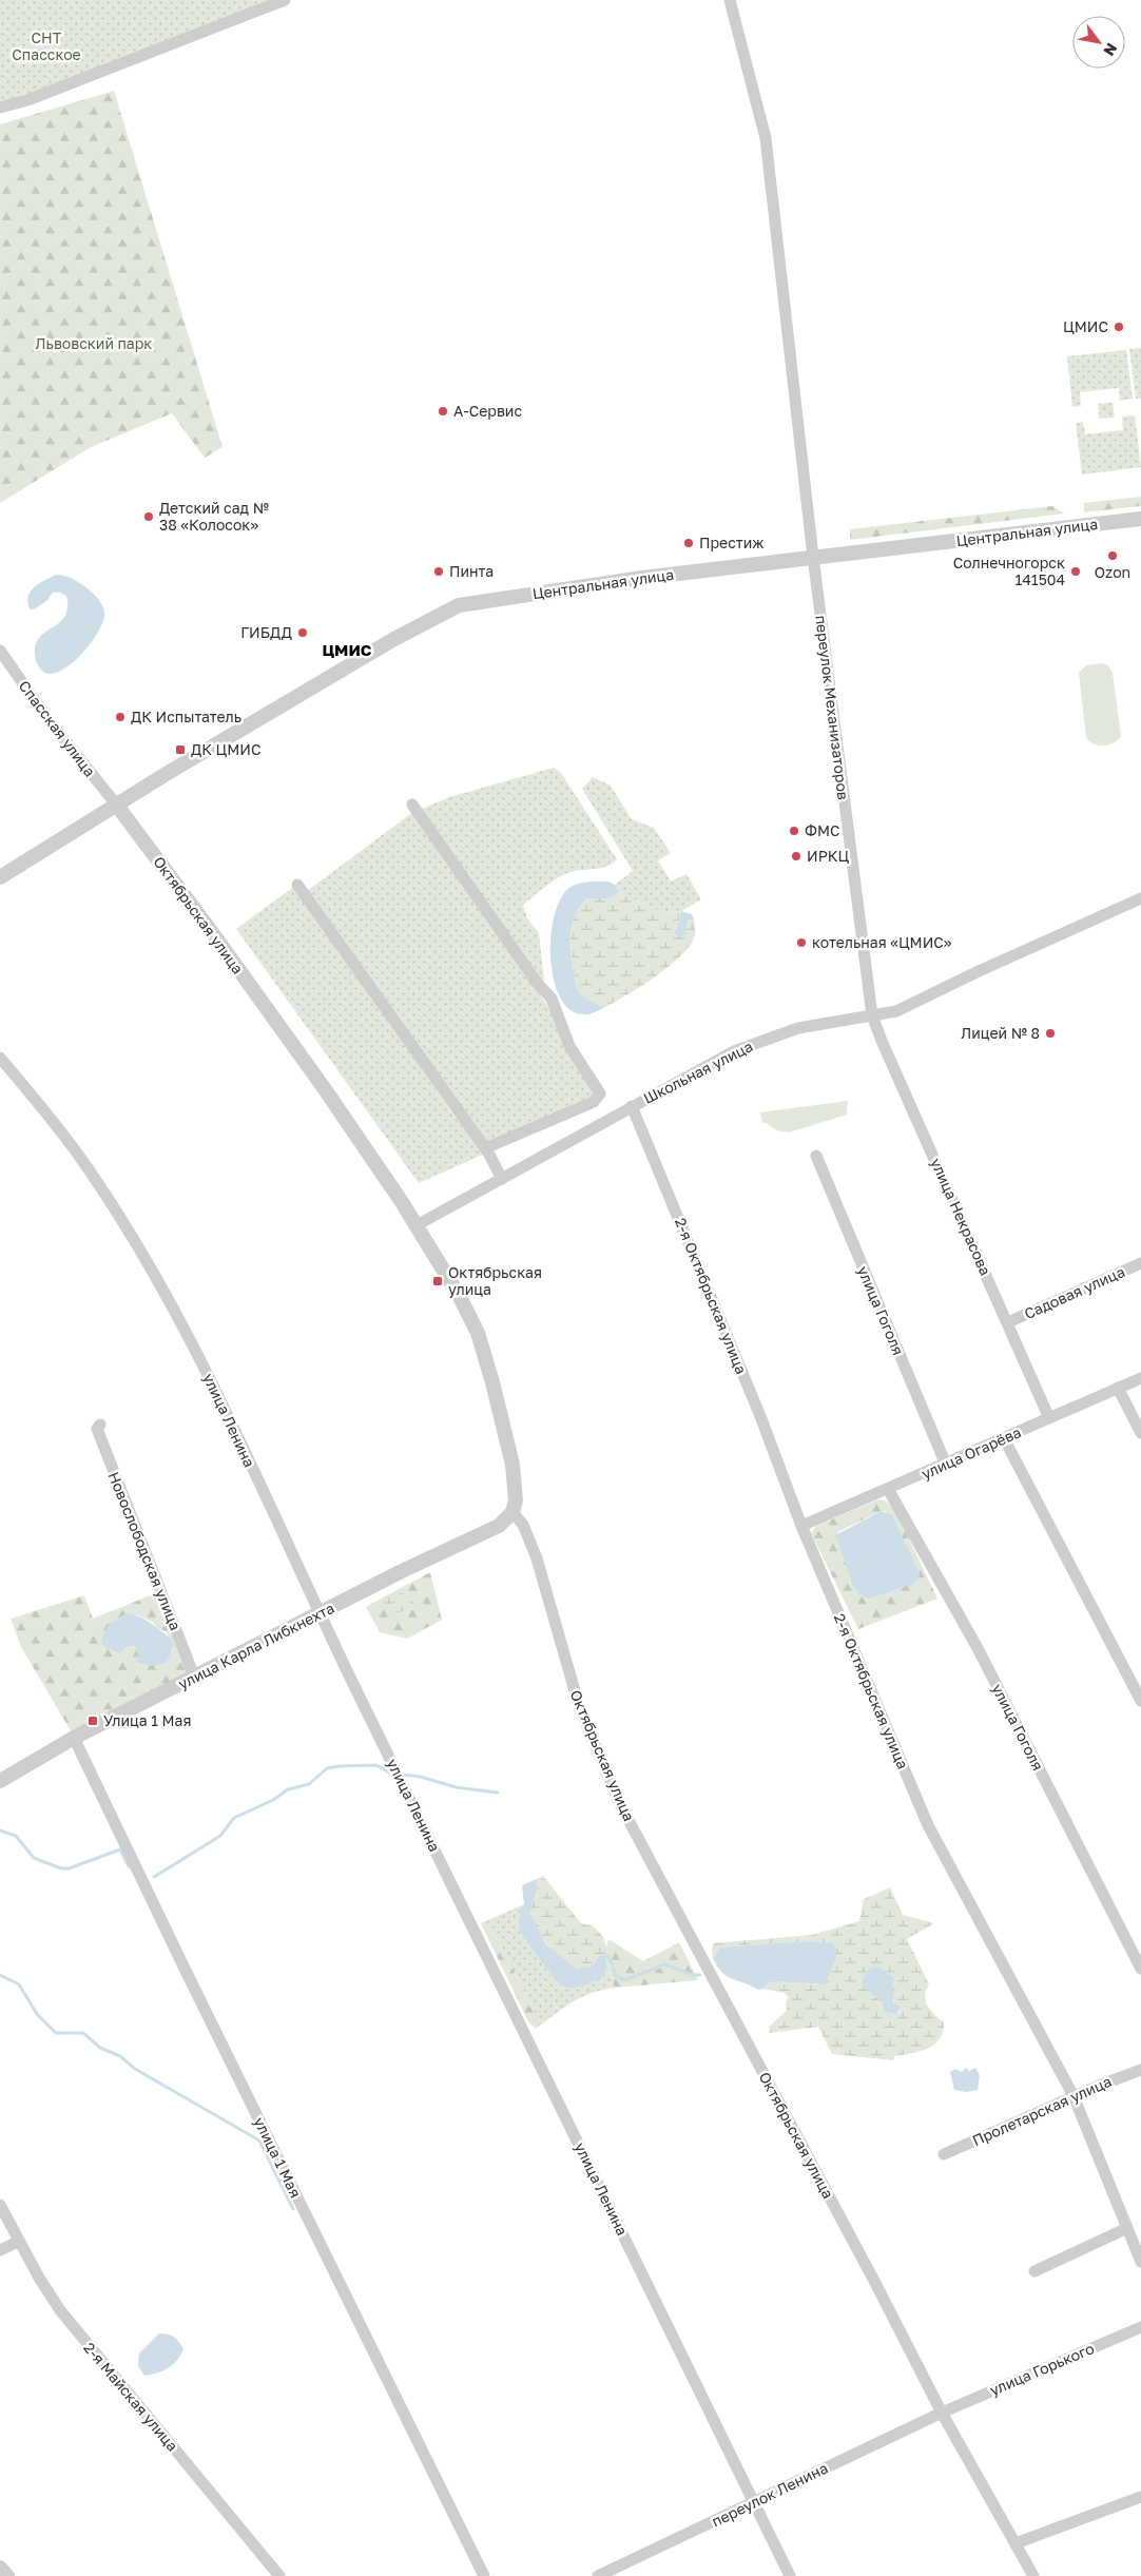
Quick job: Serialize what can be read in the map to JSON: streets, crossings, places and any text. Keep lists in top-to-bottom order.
{
  "streets": {
    "street": [
      "Центральная улица",
      "переулок Механизаторов",
      "Спасская улица",
      "Октябрьская улица",
      "Школьная улица",
      "улица Некрасова",
      "Садовая улица",
      "2-я Октябрьская улица",
      "улица Гоголя",
      "улица Ленина",
      "улица Огарёва",
      "Новослободская улица",
      "улица Карла Либкнехта",
      "Пролетарская улица",
      "улица 1 Мая",
      "улица Горького",
      "2-я Майская улица",
      "переулок Ленина"
    ]
  },
  "crossings": [
    ["Центральная улица", "переулок Механизаторов"],
    ["Центральная улица", "Спасская улица"],
    ["Центральная улица", "Октябрьская улица"],
    ["переулок Механизаторов", "Школьная улица"],
    ["переулок Механизаторов", "улица Некрасова"],
    ["Спасская улица", "Октябрьская улица"],
    ["Октябрьская улица", "Школьная улица"],
    ["Октябрьская улица", "улица Карла Либкнехта"],
    ["Октябрьская улица", "улица Горького"],
    ["Октябрьская улица", "переулок Ленина"],
    ["Школьная улица", "улица Некрасова"],
    ["Школьная улица", "2-я Октябрьская улица"],
    ["улица Некрасова", "Садовая улица"],
    ["улица Некрасова", "улица Огарёва"],
    ["2-я Октябрьская улица", "улица Огарёва"],
    ["2-я Октябрьская улица", "Пролетарская улица"],
    ["улица Гоголя", "улица Огарёва"],
    ["улица Ленина", "улица Карла Либкнехта"],
    ["улица Ленина", "переулок Ленина"],
    ["Новослободская улица", "улица Карла Либкнехта"],
    ["улица Карла Либкнехта", "улица 1 Мая"],
    ["улица Горького", "переулок Ленина"]
  ],
  "districts": ["ЦМИС"],
  "parks": ["СНТ Спасское", "Львовский парк"],
  "places": {
    "other": [
      "ЦМИС",
      "A-Сервис",
      "Детский сад № 38 «Колосок»",
      "Престиж",
      "Ozon",
      "Пинта",
      "Солнечногорск 141504",
      "ГИБДД",
      "ДК Испытатель",
      "ФМС",
      "ИРКЦ",
      "котельная «ЦМИС»",
      "Лицей № 8"
    ],
    "transit": ["ДК ЦМИС", "Октябрьская улица", "Улица 1 Мая"]
  },
  "north": "bottom right"
}
